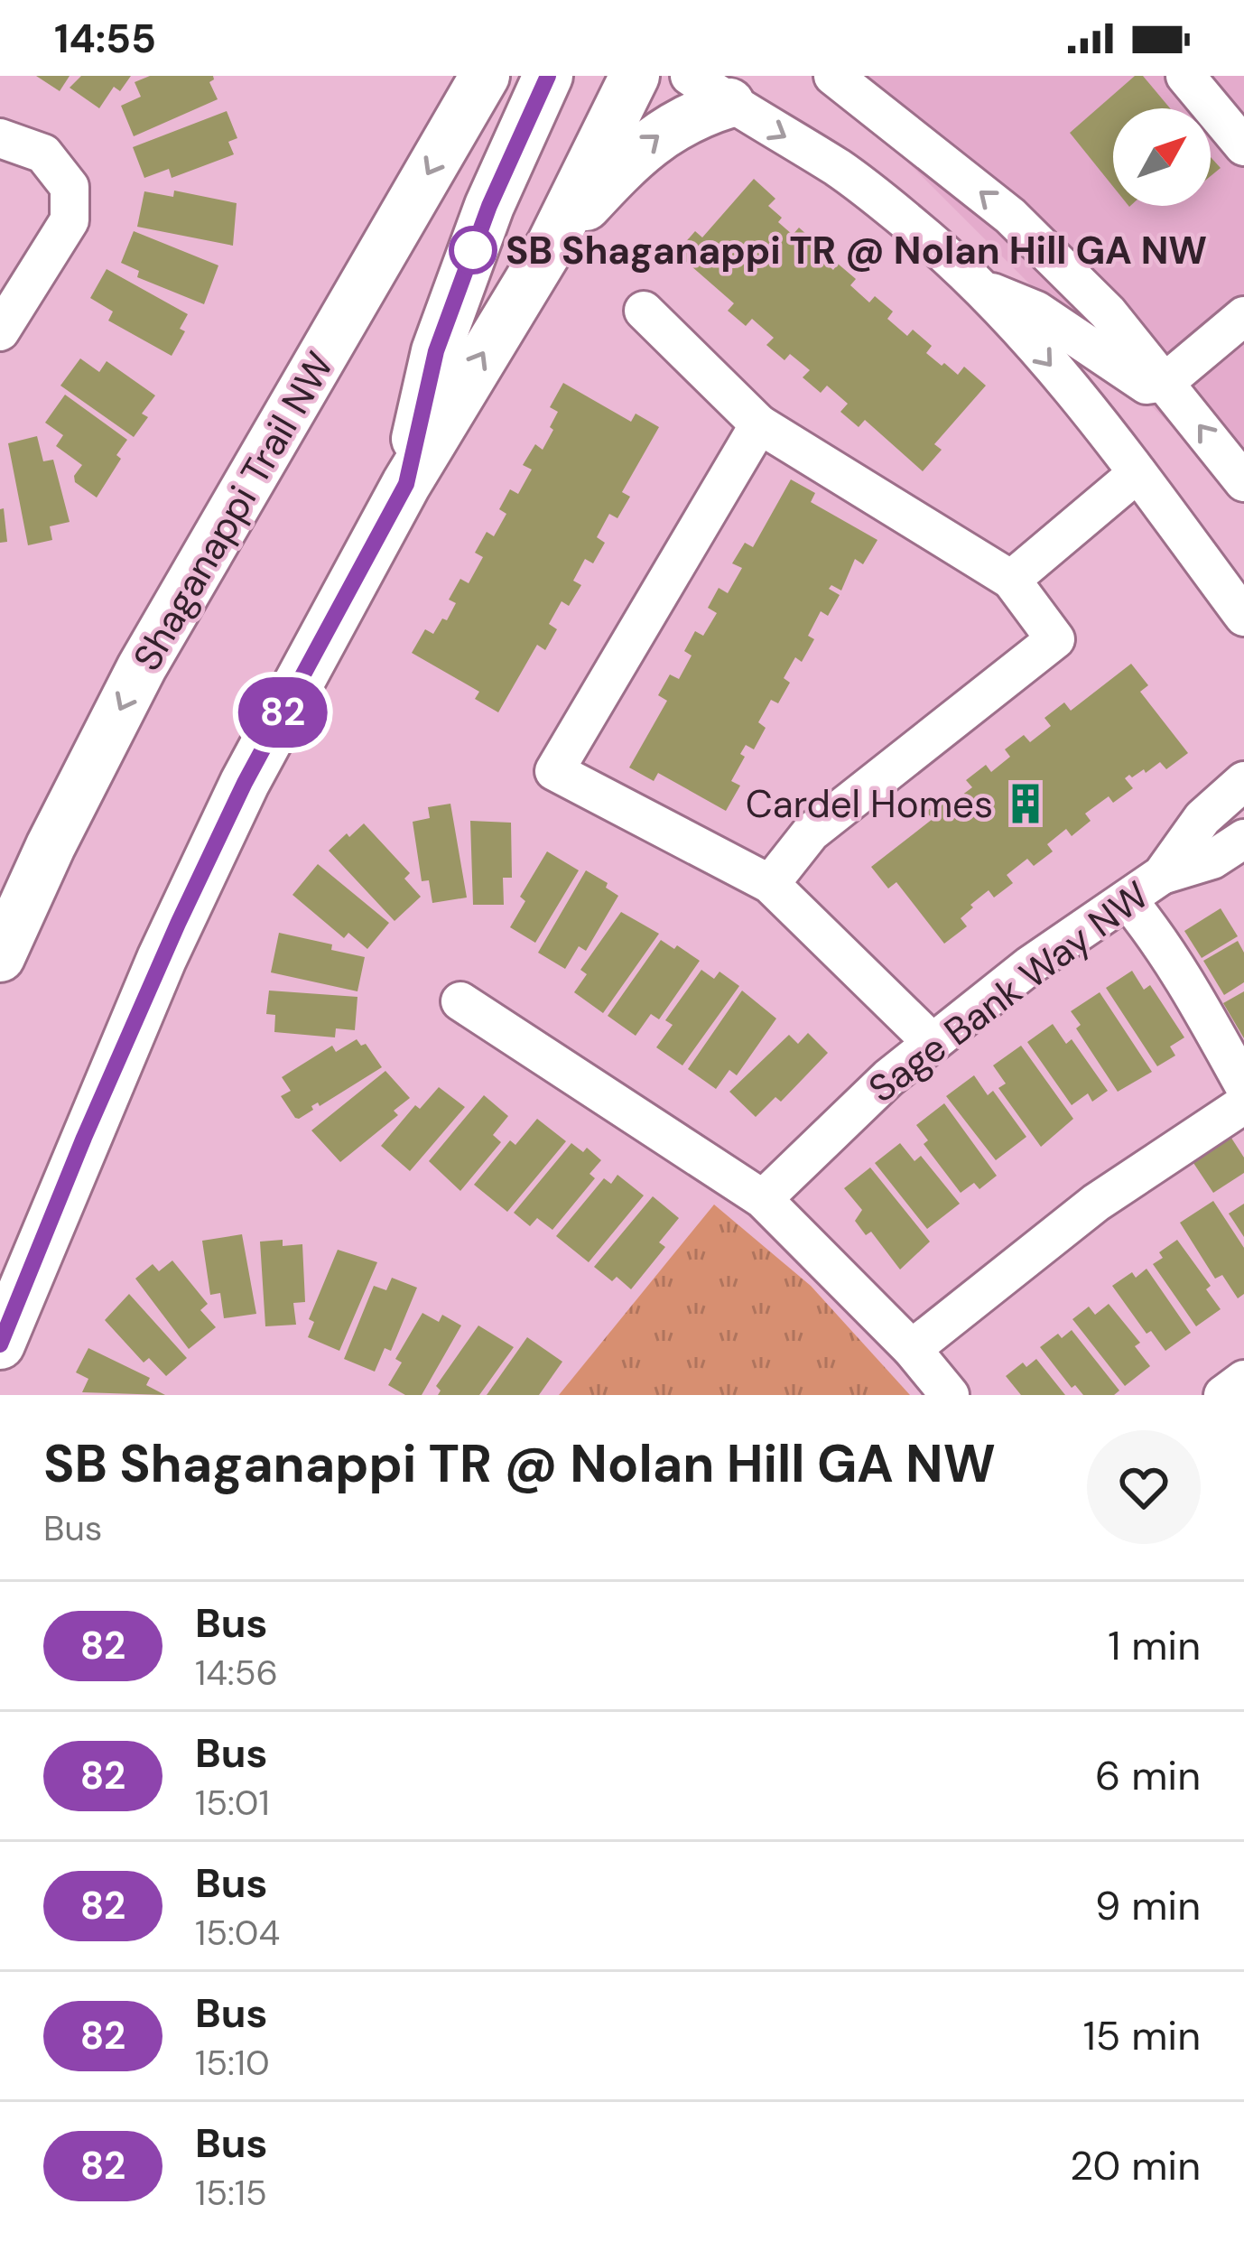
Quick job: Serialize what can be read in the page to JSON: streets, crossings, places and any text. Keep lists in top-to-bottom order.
{
  "streets": {
    "main road": ["Shaganappi Trail NW"],
    "street": ["Sage Bank Way NW"]
  },
  "places": {
    "other": ["SB Shaganappi TR @ Nolan Hill GA NW"],
    "building": ["Cardel Homes"]
  },
  "lines": ["bus line 82"],
  "north": "top right",
  "page": {
    "status": "14:55",
    "on_map": "82",
    "heading": ["SB Shaganappi TR @ Nolan Hill GA NW", "Bus"],
    "list": [
      {
        "mark": "82",
        "name": "Bus",
        "note": "14:56",
        "value": "1 min"
      },
      {
        "mark": "82",
        "name": "Bus",
        "note": "15:01",
        "value": "6 min"
      },
      {
        "mark": "82",
        "name": "Bus",
        "note": "15:04",
        "value": "9 min"
      },
      {
        "mark": "82",
        "name": "Bus",
        "note": "15:10",
        "value": "15 min"
      },
      {
        "mark": "82",
        "name": "Bus",
        "note": "15:15",
        "value": "20 min"
      }
    ]
  }
}
